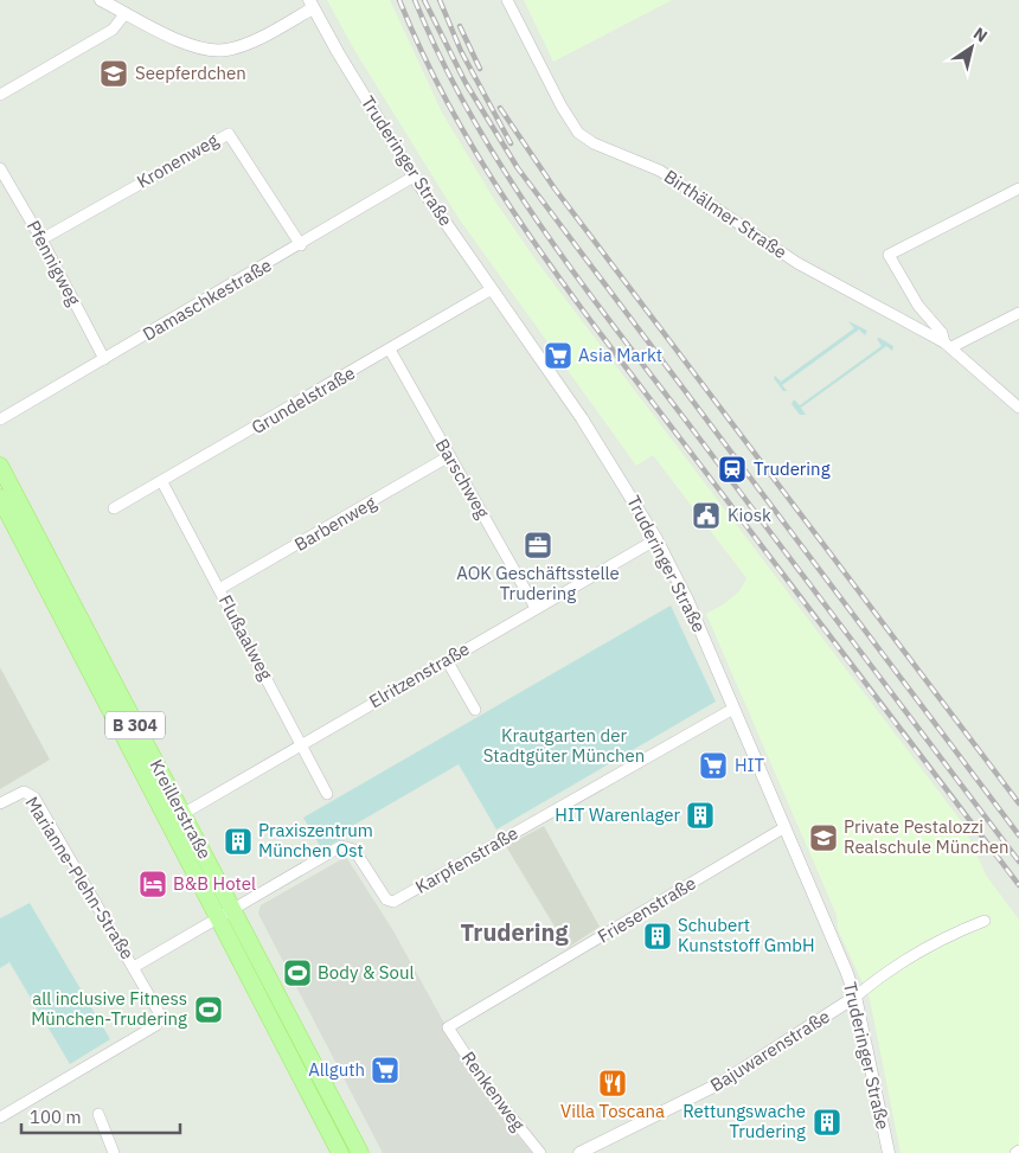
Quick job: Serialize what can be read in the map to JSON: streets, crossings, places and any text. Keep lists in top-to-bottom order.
{
  "streets": {
    "main road": ["B 304", "Kreillerstraße"],
    "street": [
      "Kronenweg",
      "Truderinger Straße",
      "Birthälmer Straße",
      "Pfennigweg",
      "Damaschkestraße",
      "Grundelstraße",
      "Barschweg",
      "Barbenweg",
      "Flußaalweg",
      "Elritzenstraße",
      "Karpfenstraße",
      "Marianne-Plehn-Straße",
      "Friesenstraße",
      "Bajuwarenstraße",
      "Renkenweg"
    ]
  },
  "crossings": [
    ["Kronenweg", "Pfennigweg"],
    ["Kronenweg", "Damaschkestraße"],
    ["Truderinger Straße", "Damaschkestraße"],
    ["Truderinger Straße", "Grundelstraße"],
    ["Truderinger Straße", "Elritzenstraße"],
    ["Truderinger Straße", "Karpfenstraße"],
    ["Truderinger Straße", "Friesenstraße"],
    ["Truderinger Straße", "Bajuwarenstraße"],
    ["Pfennigweg", "Damaschkestraße"],
    ["Grundelstraße", "Barschweg"],
    ["Grundelstraße", "Flußaalweg"],
    ["Barschweg", "Barbenweg"],
    ["Barschweg", "Elritzenstraße"],
    ["Barbenweg", "Flußaalweg"],
    ["Flußaalweg", "Elritzenstraße"],
    ["Elritzenstraße", "Kreillerstraße"],
    ["Kreillerstraße", "Karpfenstraße"],
    ["Kreillerstraße", "Marianne-Plehn-Straße"],
    ["Karpfenstraße", "Marianne-Plehn-Straße"],
    ["Friesenstraße", "Renkenweg"]
  ],
  "districts": ["Trudering"],
  "parks": ["Krautgarten der Stadtgüter München"],
  "places": {
    "school or university": ["Seepferdchen", "Private Pestalozzi Realschule München"],
    "supermarket": ["Asia Markt", "HIT", "Allguth"],
    "station": ["Trudering"],
    "public building": ["Kiosk"],
    "office": ["AOK Geschäftsstelle Trudering"],
    "building": [
      "HIT Warenlager",
      "Praxiszentrum München Ost",
      "Schubert Kunststoff GmbH",
      "Rettungswache Trudering"
    ],
    "hotel": ["B&B Hotel"],
    "sports": ["Body & Soul", "all inclusive Fitness München-Trudering"],
    "restaurant": ["Villa Toscana"]
  },
  "scale_bar": "100 m",
  "north": "top right"
}
